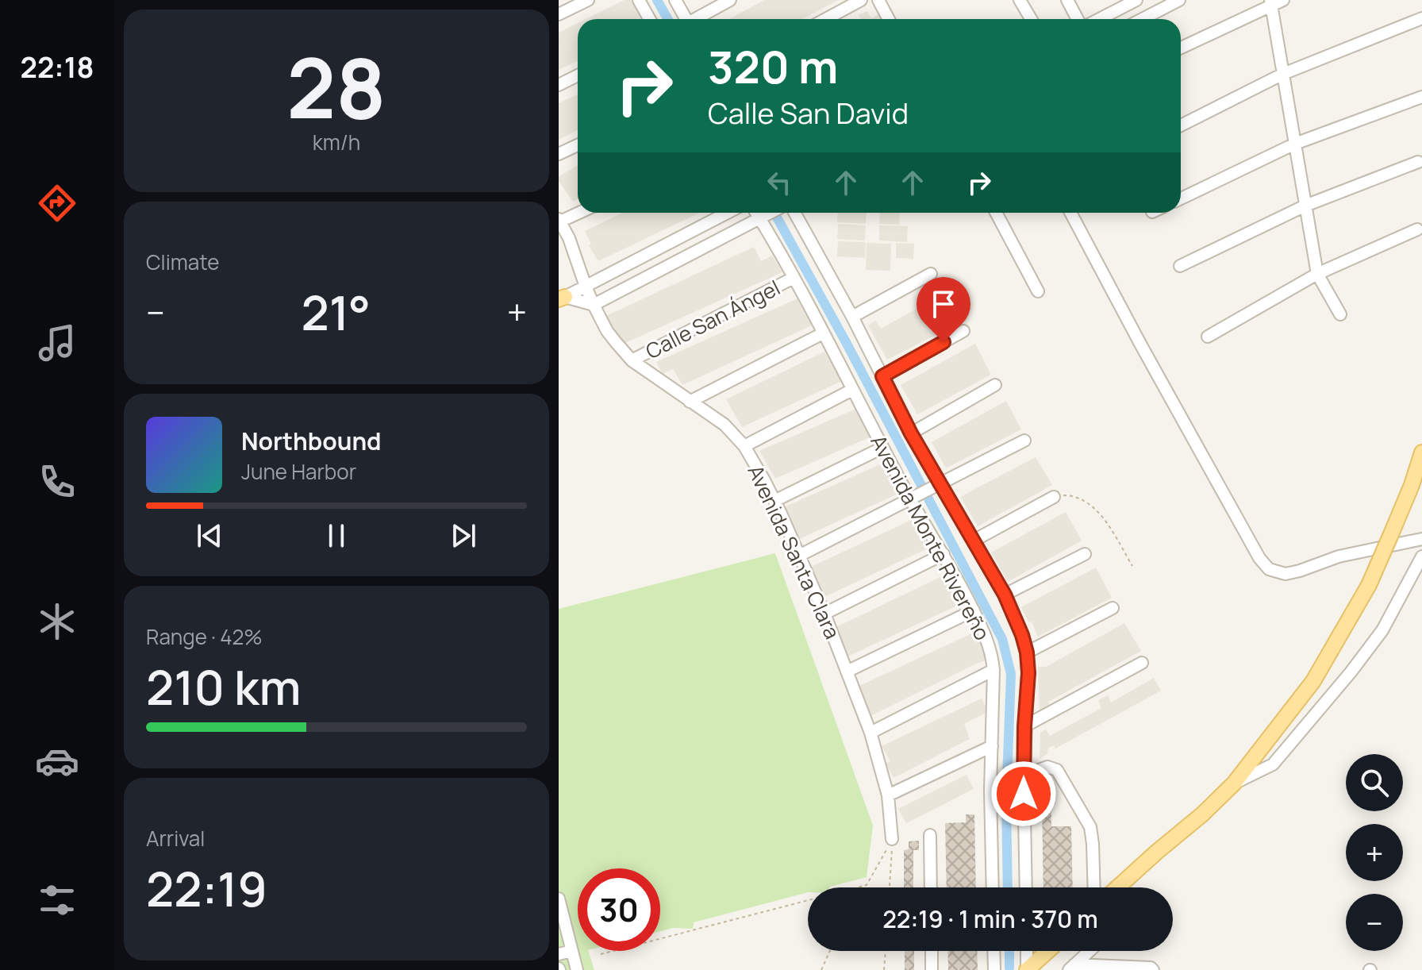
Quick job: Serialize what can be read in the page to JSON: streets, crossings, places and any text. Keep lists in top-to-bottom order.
{
  "streets": {
    "street": ["Calle San Ángel", "Avenida Monte Rivereño", "Avenida Santa Clara"]
  },
  "crossings": [
    ["Calle San Ángel", "Avenida Monte Rivereño"],
    ["Calle San Ángel", "Avenida Santa Clara"]
  ],
  "page": {
    "tabs": "22:18",
    "tile": [
      ["28", "km/h"],
      "Climate",
      ["Range · 42%", "210 km"],
      ["Arrival", "22:19"]
    ],
    "turn": ["320 m", "Calle San David"],
    "heat": ["−", "21°", "+"],
    "song": ["Northbound", "June Harbor"],
    "map_buttons": ["+", "−"],
    "limit": "30",
    "trip": "22:19 · 1 min · 370 m"
  }
}
